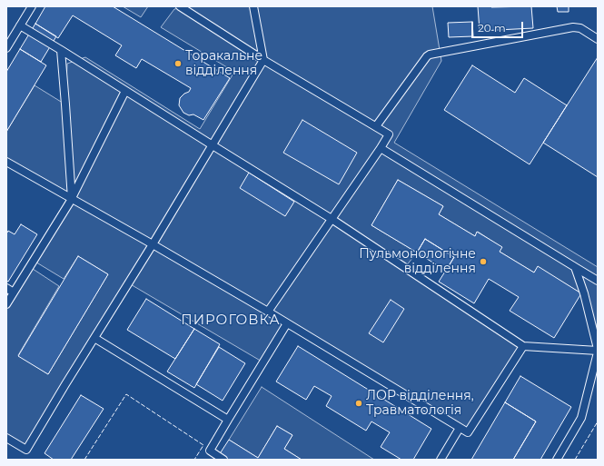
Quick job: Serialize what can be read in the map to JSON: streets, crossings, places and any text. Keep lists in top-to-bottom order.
{
  "districts": ["ПИРОГОВКА"],
  "places": ["Торакальне відділення", "Пульмонологічне відділення", "ЛОР відділення, Травматологія"],
  "scale_bar": "20 m"
}
